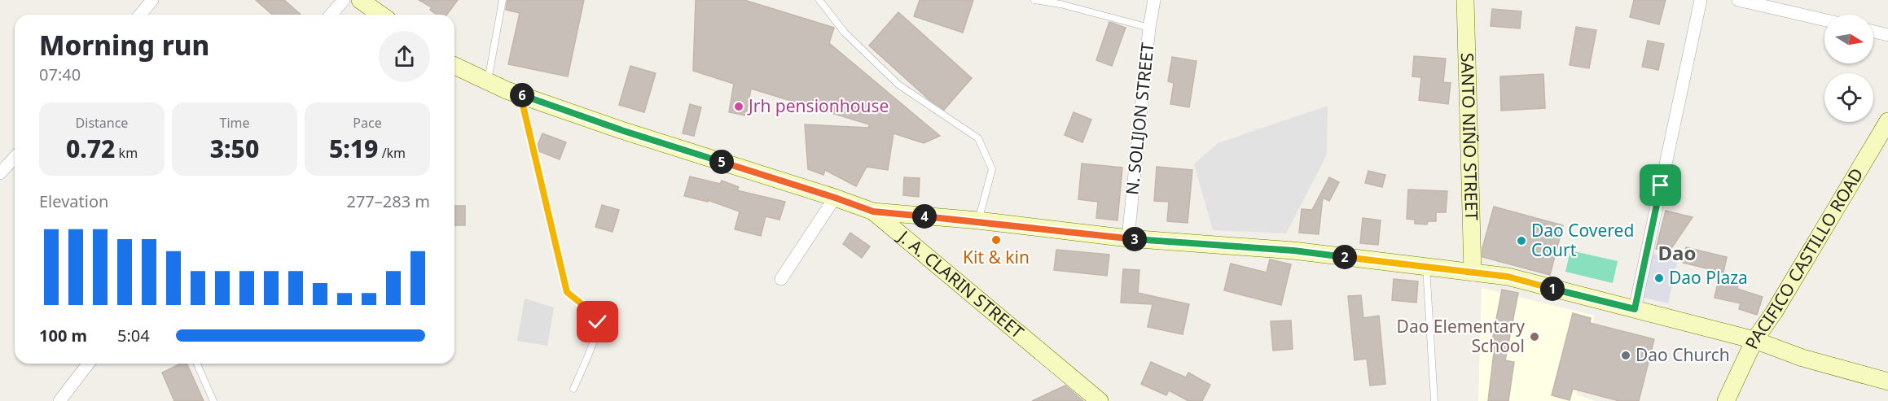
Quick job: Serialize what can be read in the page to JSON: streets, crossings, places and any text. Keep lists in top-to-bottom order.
{
  "streets": {
    "main road": ["SANTO NIÑO STREET", "PACIFICO CASTILLO ROAD", "J. A. CLARIN STREET"],
    "street": ["N. SOLIJON STREET"]
  },
  "districts": ["Dao"],
  "places": [
    "Jrh pensionhouse",
    "Kit & kin",
    "Dao Covered Court",
    "Dao Plaza",
    "Dao Elementary School",
    "Dao Church"
  ],
  "north": "right",
  "page": {
    "heading": ["Morning run", "07:40"],
    "pins": [
      "6",
      "5",
      "4",
      "3",
      "2",
      "1"
    ],
    "stats": [
      ["Distance", "0.72 km"],
      ["Time", "3:50"],
      ["Pace", "5:19 /km"]
    ],
    "chart": ["Elevation", "277–283 m"],
    "list": [
      {
        "name": "100 m",
        "note": "5:04"
      }
    ]
  }
}
